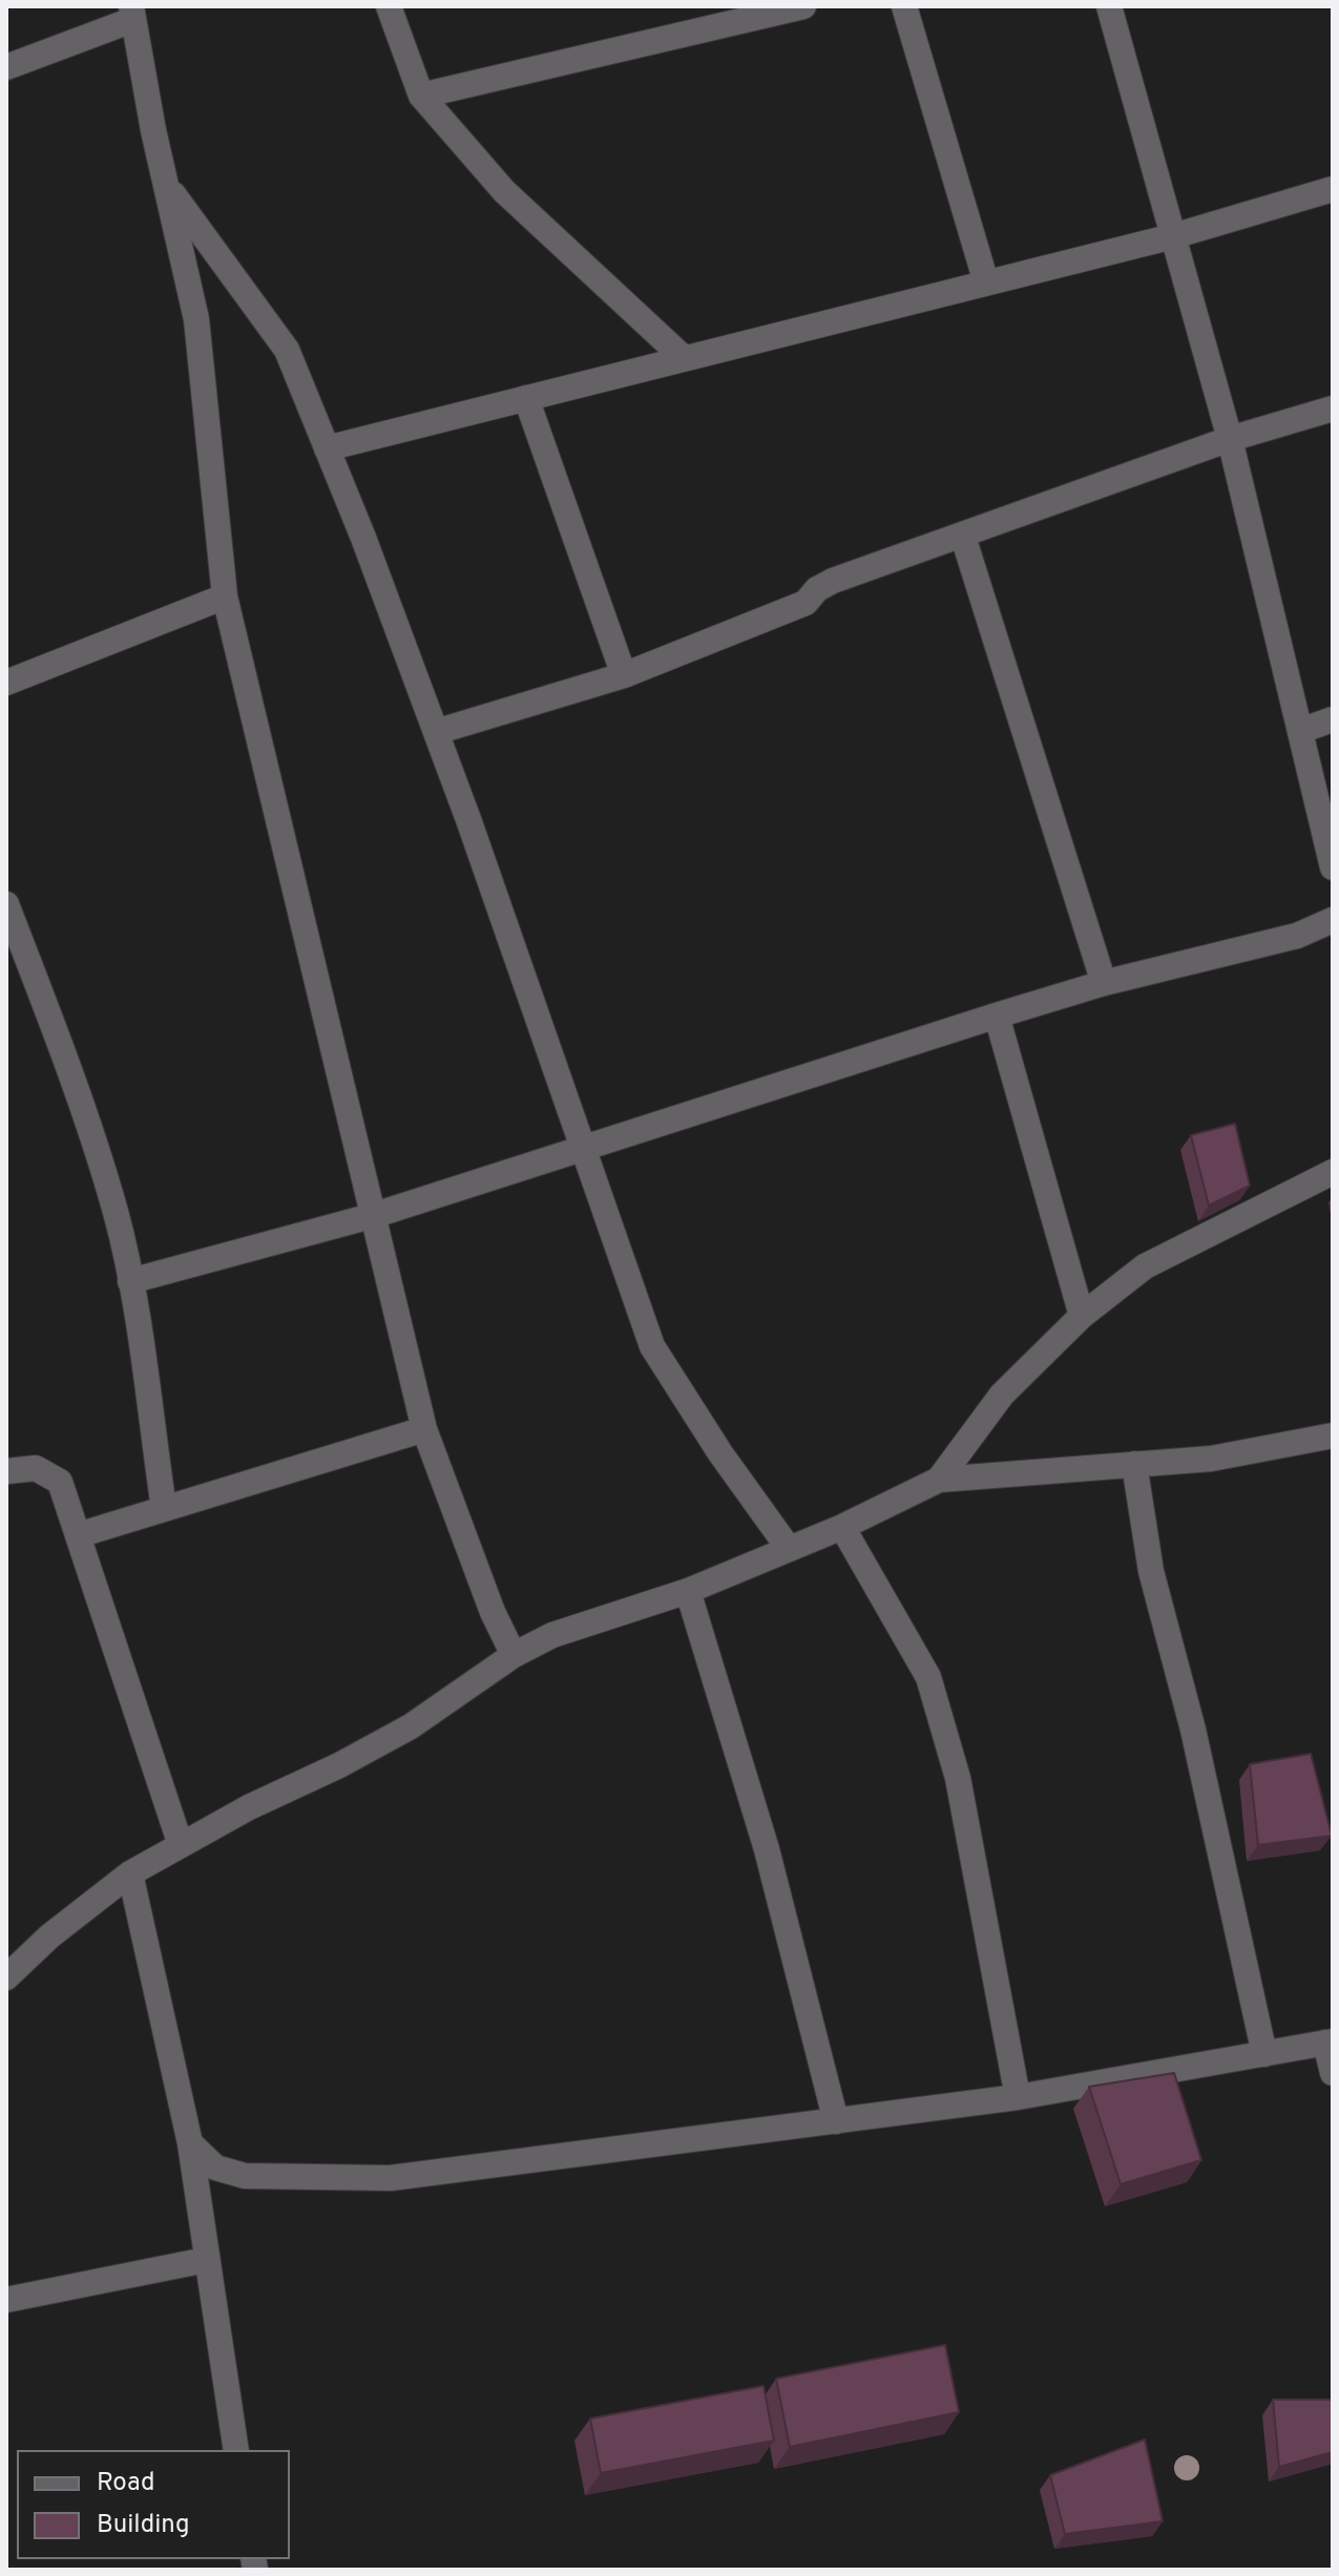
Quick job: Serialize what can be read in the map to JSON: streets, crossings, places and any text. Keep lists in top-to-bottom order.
{
  "legend": ["Road", "Building"]
}
